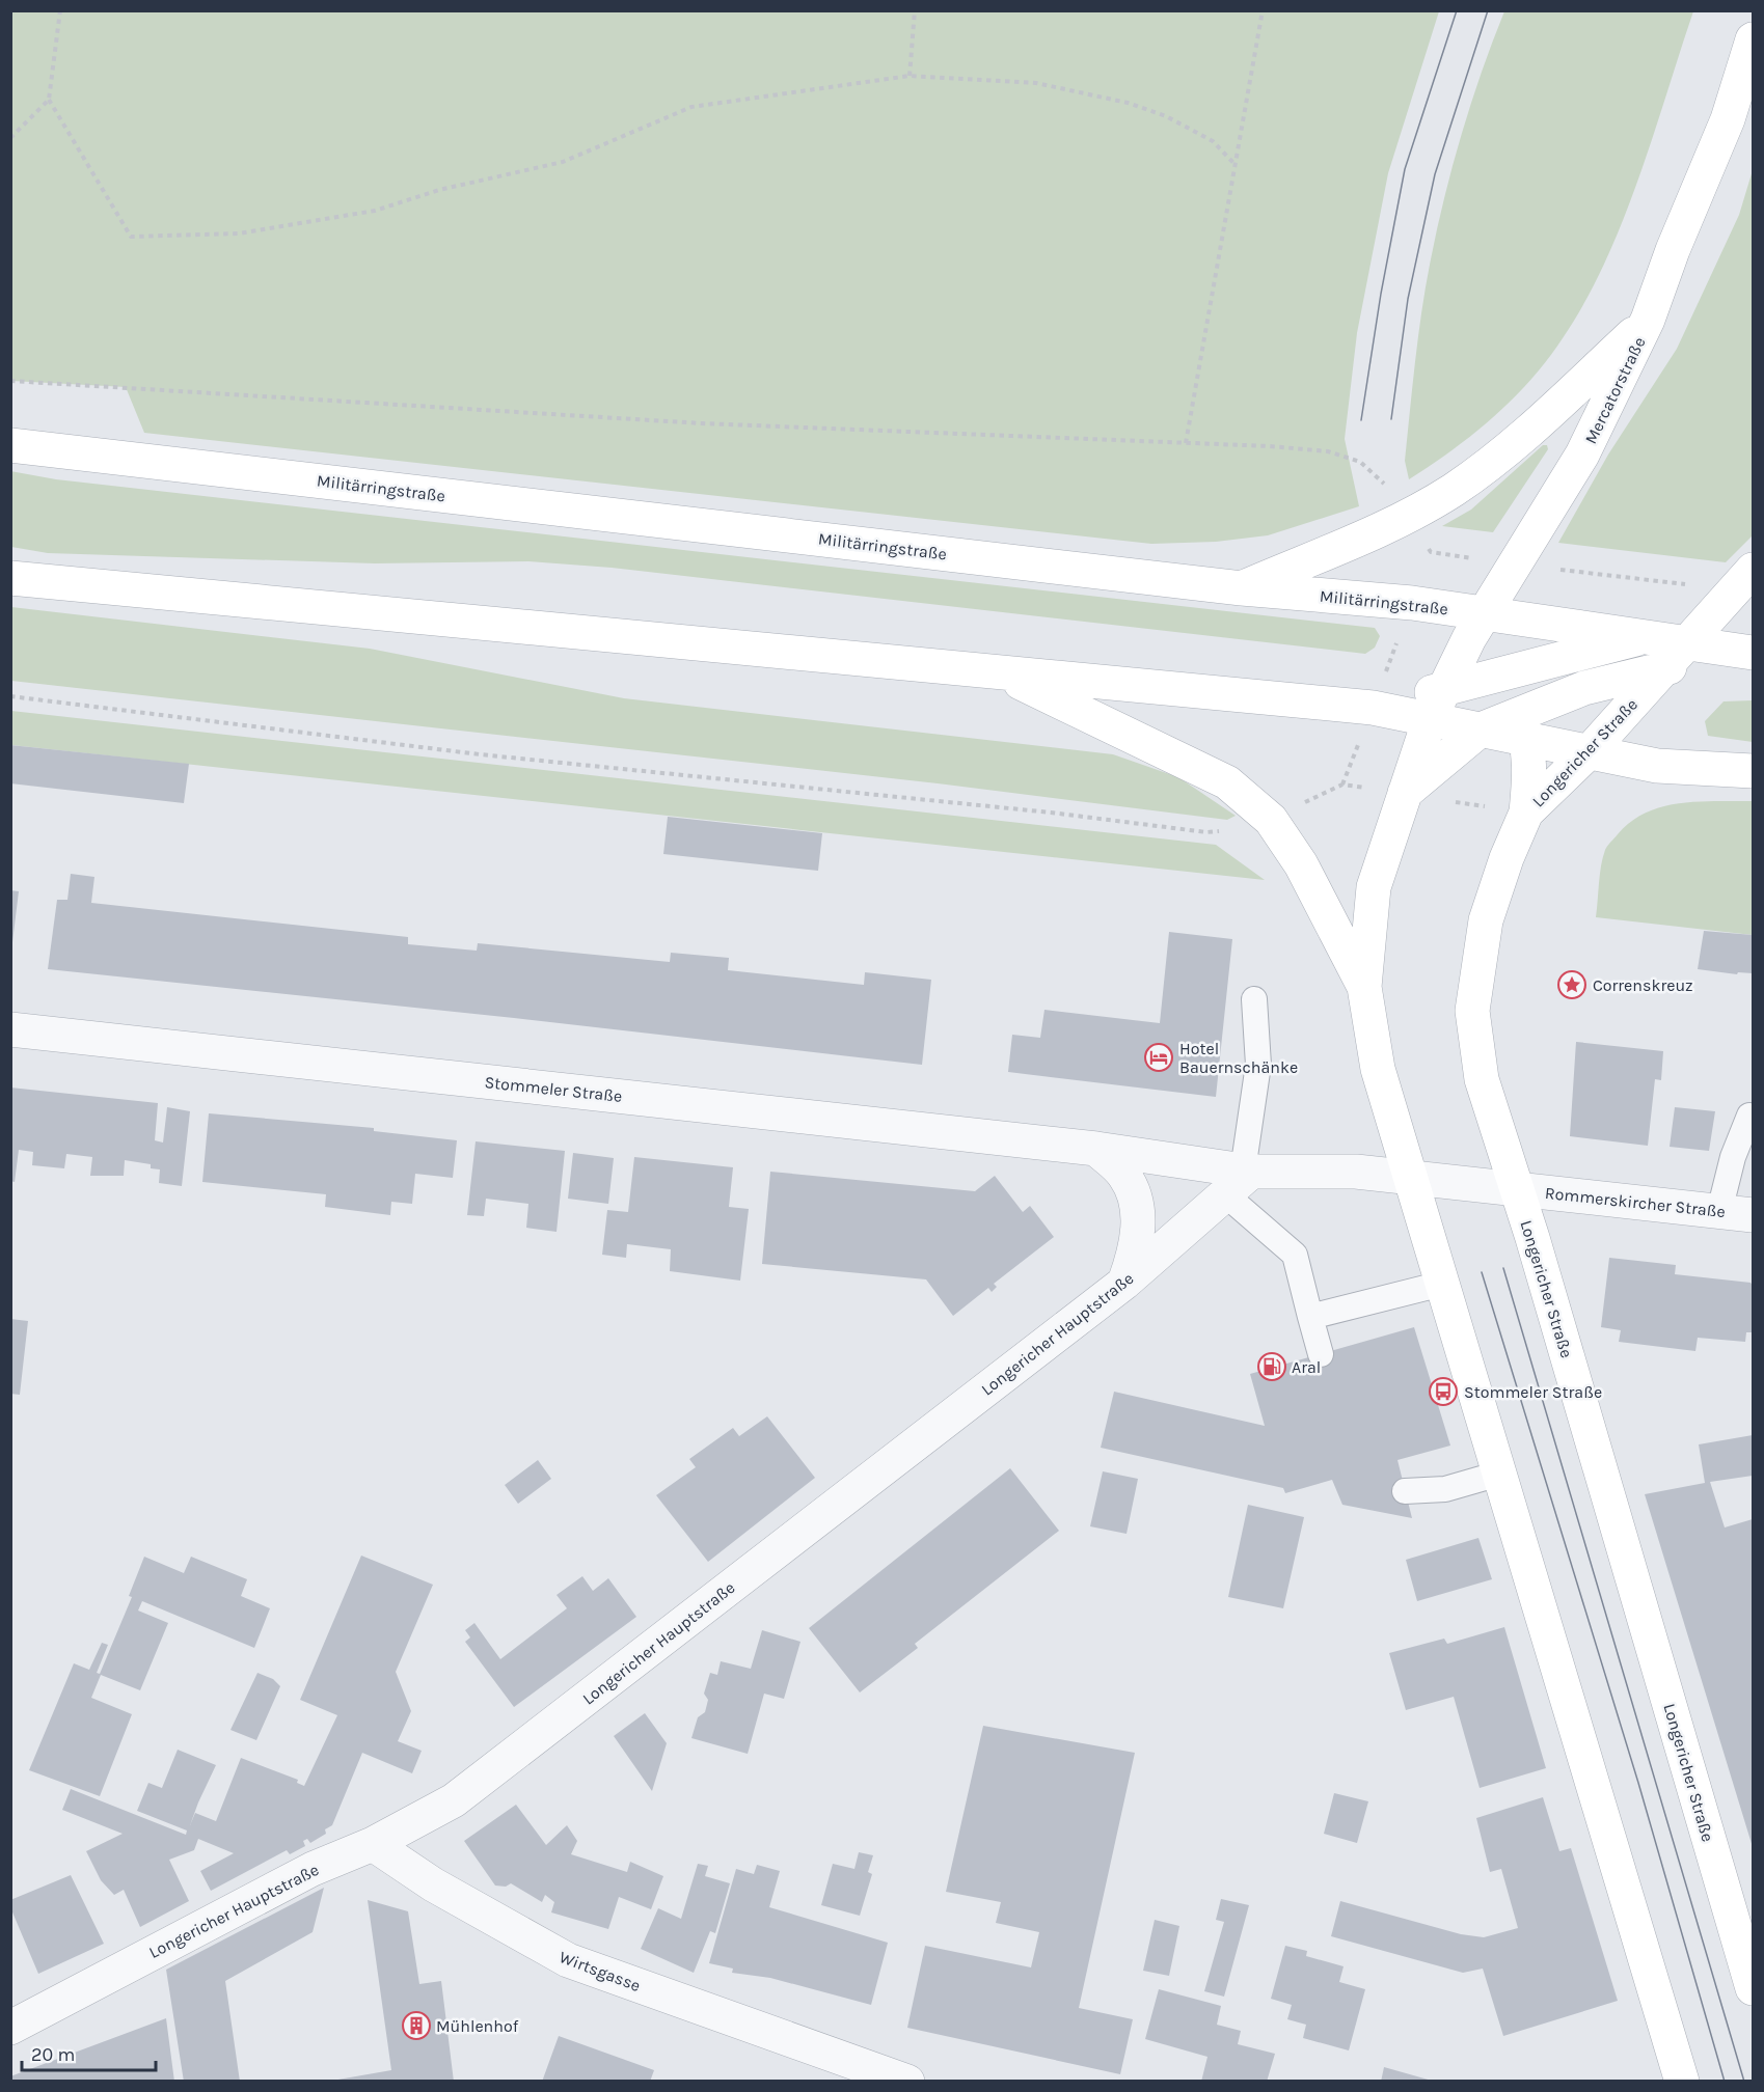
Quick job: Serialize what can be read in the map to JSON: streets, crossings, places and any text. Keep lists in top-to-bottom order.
{
  "streets": {
    "main road": ["Mercatorstraße", "Militärringstraße", "Longericher Straße"],
    "street": [
      "Stommeler Straße",
      "Rommerskircher Straße",
      "Longericher Hauptstraße",
      "Wirtsgasse"
    ]
  },
  "crossings": [
    ["Mercatorstraße", "Militärringstraße"],
    ["Militärringstraße", "Longericher Straße"],
    ["Longericher Straße", "Stommeler Straße"],
    ["Longericher Straße", "Rommerskircher Straße"],
    ["Stommeler Straße", "Rommerskircher Straße"],
    ["Stommeler Straße", "Longericher Hauptstraße"],
    ["Longericher Hauptstraße", "Wirtsgasse"]
  ],
  "places": {
    "place": ["Correnskreuz"],
    "hotel": ["Hotel Bauernschänke"],
    "fuel station": ["Aral"],
    "bus stop": ["Stommeler Straße"],
    "building": ["Mühlenhof"]
  },
  "scale_bar": "20 m"
}
